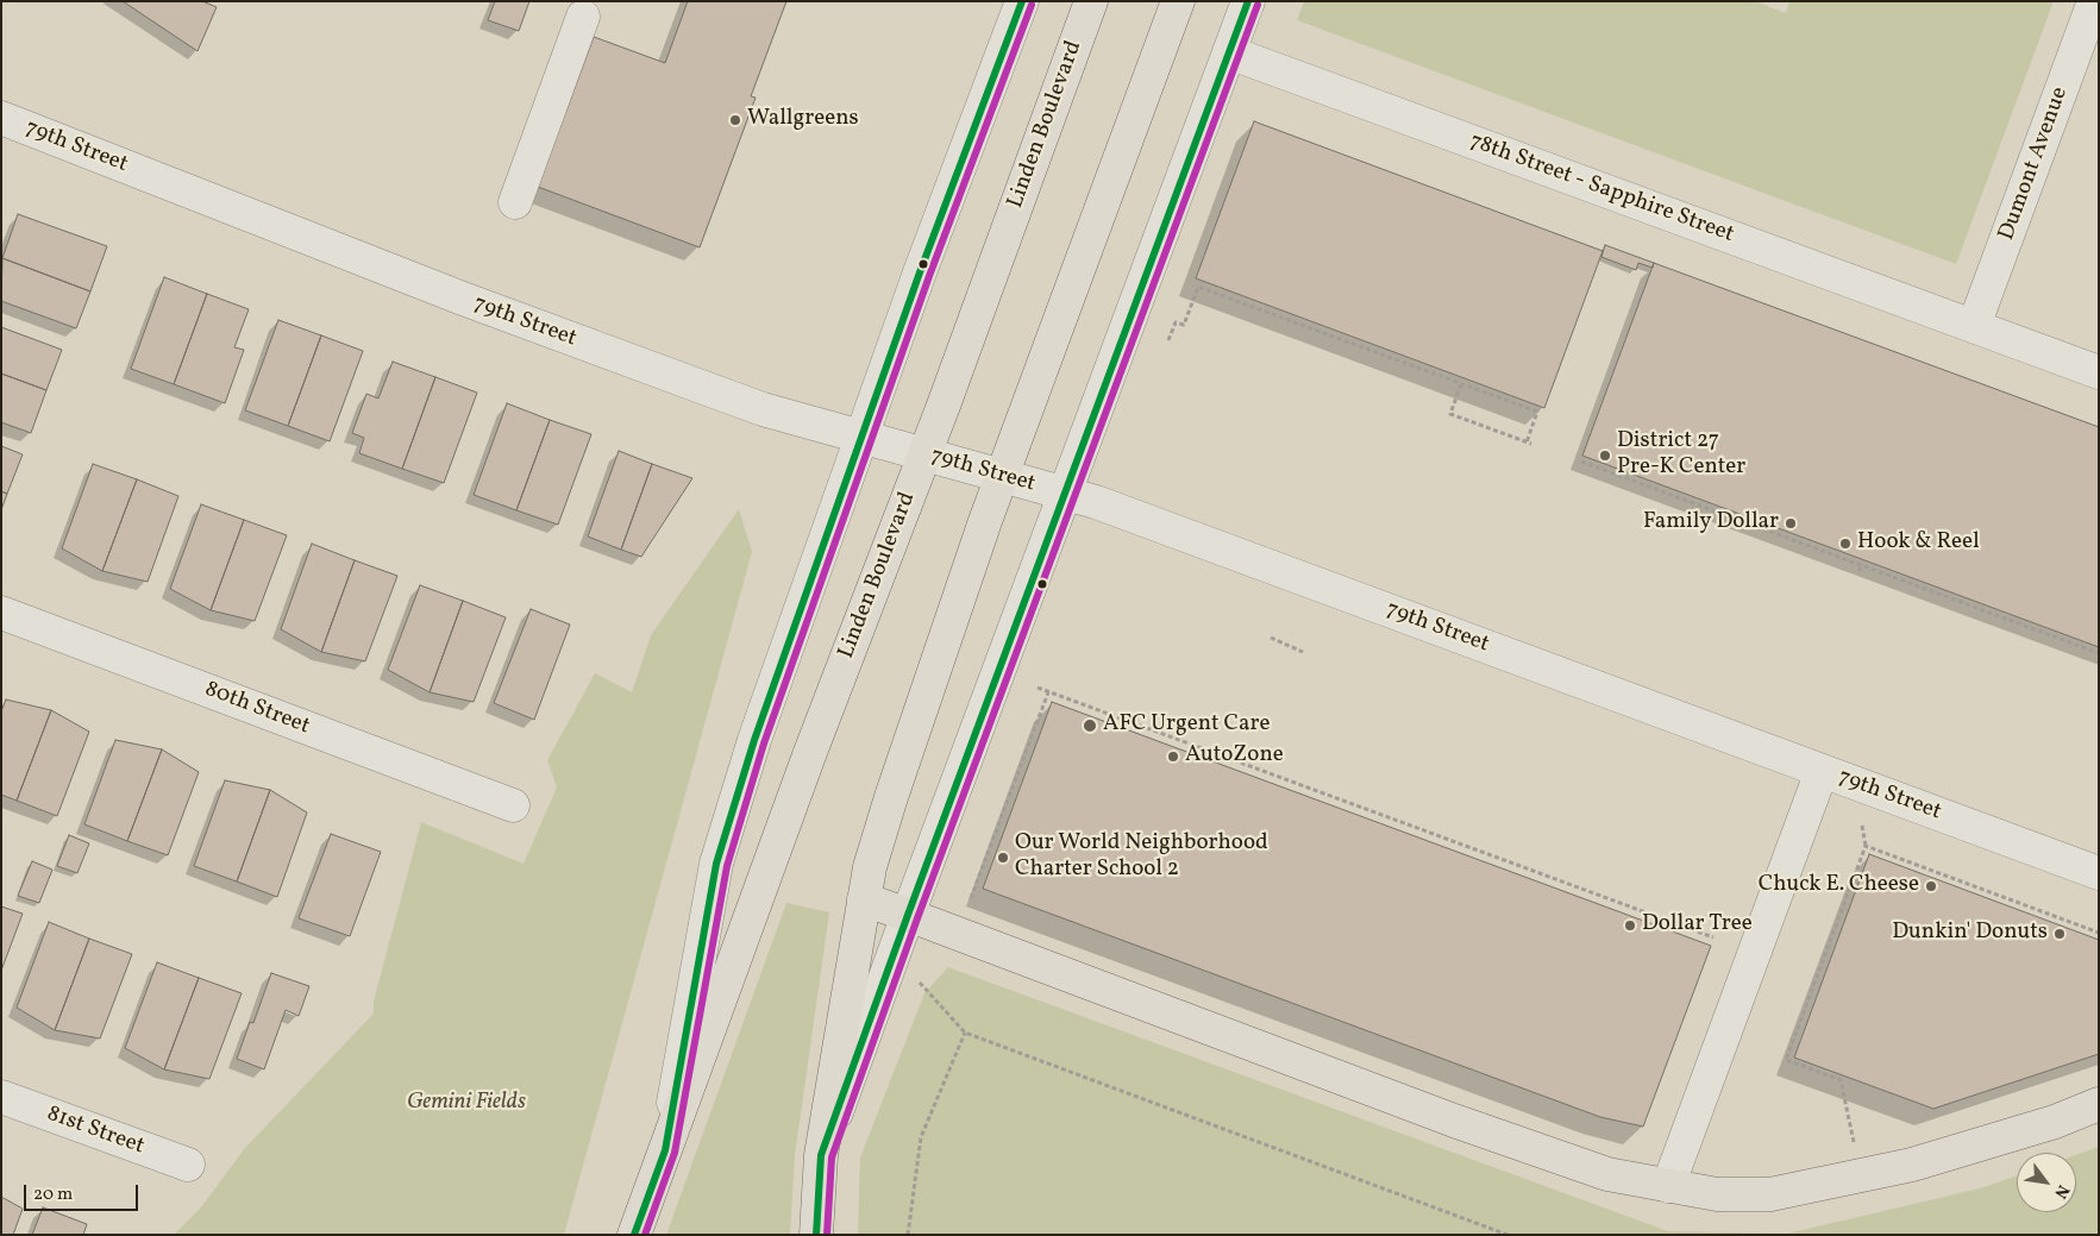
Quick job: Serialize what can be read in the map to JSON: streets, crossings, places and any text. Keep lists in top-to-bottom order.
{
  "streets": {
    "main road": ["Linden Boulevard"],
    "street": [
      "79th Street",
      "Dumont Avenue",
      "78th Street - Sapphire Street",
      "80th Street",
      "81st Street"
    ]
  },
  "crossings": [
    ["Linden Boulevard", "79th Street"],
    ["Dumont Avenue", "78th Street - Sapphire Street"]
  ],
  "parks": ["Gemini Fields"],
  "places": [
    "Wallgreens",
    "District 27 Pre-K Center",
    "Family Dollar",
    "Hook & Reel",
    "AFC Urgent Care",
    "AutoZone",
    "Our World Neighborhood Charter School 2",
    "Chuck E. Cheese",
    "Dollar Tree",
    "Dunkin' Donuts"
  ],
  "scale_bar": "20 m",
  "north": "bottom right"
}
